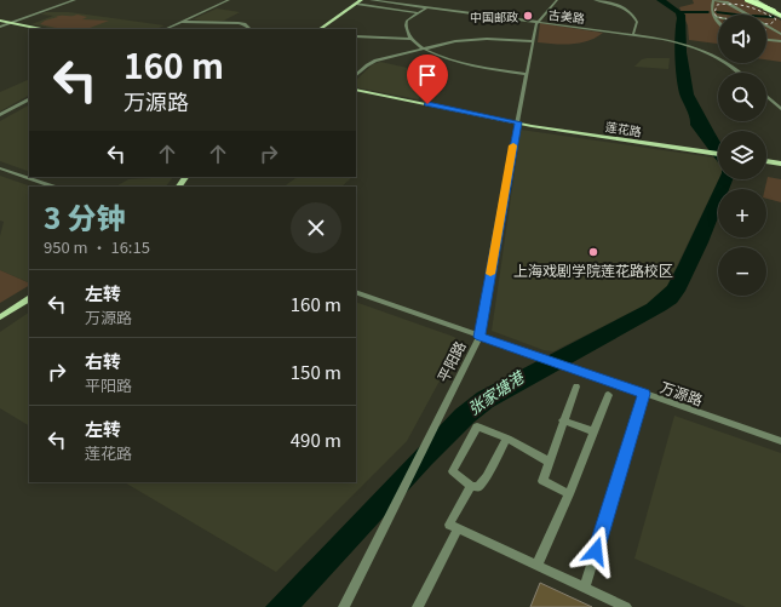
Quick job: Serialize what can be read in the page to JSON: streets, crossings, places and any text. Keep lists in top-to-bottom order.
{
  "streets": {
    "main road": ["莲花路"],
    "street": ["古美路", "平阳路", "万源路"]
  },
  "crossings": [
    ["古美路", "平阳路"],
    ["莲花路", "平阳路"],
    ["平阳路", "万源路"]
  ],
  "water": ["张家塘港"],
  "places": ["中国邮政", "上海戏剧学院莲花路校区"],
  "page": {
    "map_buttons": ["+", "−"],
    "turn": ["160 m", "万源路"],
    "heading": ["3 分钟", "950 m · 16:15"],
    "list": [
      {
        "name": "左转",
        "note": "万源路",
        "value": "160 m"
      },
      {
        "name": "右转",
        "note": "平阳路",
        "value": "150 m"
      },
      {
        "name": "左转",
        "note": "莲花路",
        "value": "490 m"
      }
    ]
  }
}
